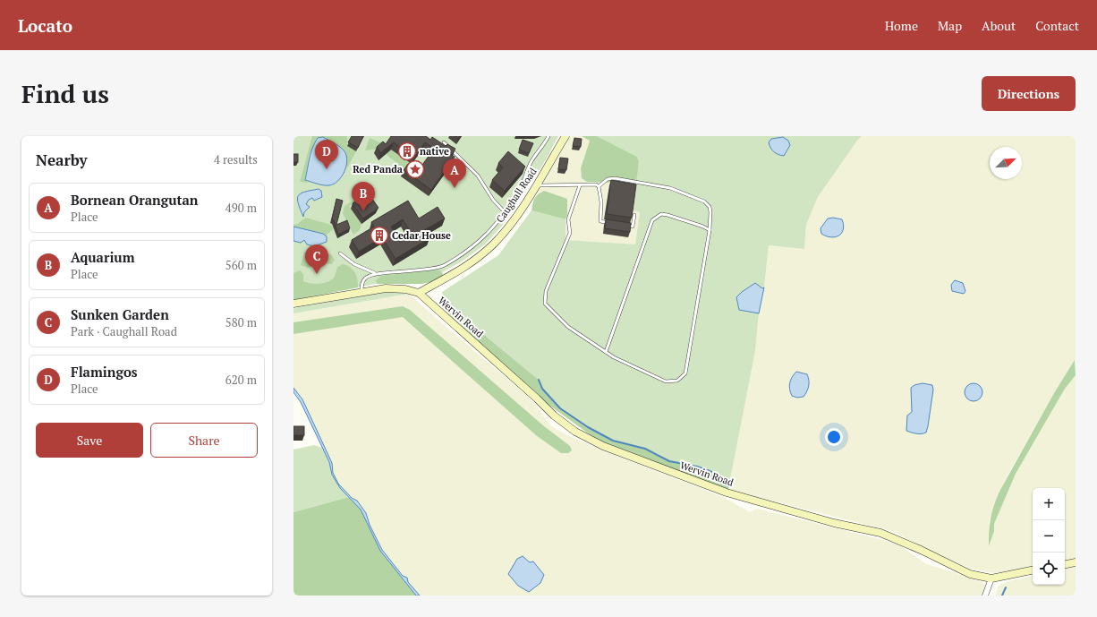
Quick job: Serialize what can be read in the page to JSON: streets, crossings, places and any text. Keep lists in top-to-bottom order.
{
  "streets": {
    "street": ["Caughall Road", "Wervin Road"]
  },
  "crossings": [
    ["Caughall Road", "Wervin Road"]
  ],
  "places": {
    "building": ["native", "Cedar House"],
    "place": ["Red Panda"]
  },
  "north": "top right",
  "page": {
    "header": "Locato",
    "nav": [
      "Home",
      "Map",
      "About",
      "Contact"
    ],
    "buttons": [
      "Directions",
      ["Save", "Share"]
    ],
    "title": "Find us",
    "heading": ["Nearby", "4 results"],
    "pins": [
      "D",
      "A",
      "B",
      "C"
    ],
    "list": [
      {
        "mark": "A",
        "name": "Bornean Orangutan",
        "note": "Place",
        "value": "490 m"
      },
      {
        "mark": "B",
        "name": "Aquarium",
        "note": "Place",
        "value": "560 m"
      },
      {
        "mark": "C",
        "name": "Sunken Garden",
        "note": "Park · Caughall Road",
        "value": "580 m"
      },
      {
        "mark": "D",
        "name": "Flamingos",
        "note": "Place",
        "value": "620 m"
      }
    ],
    "map_buttons": ["+", "−"]
  }
}
